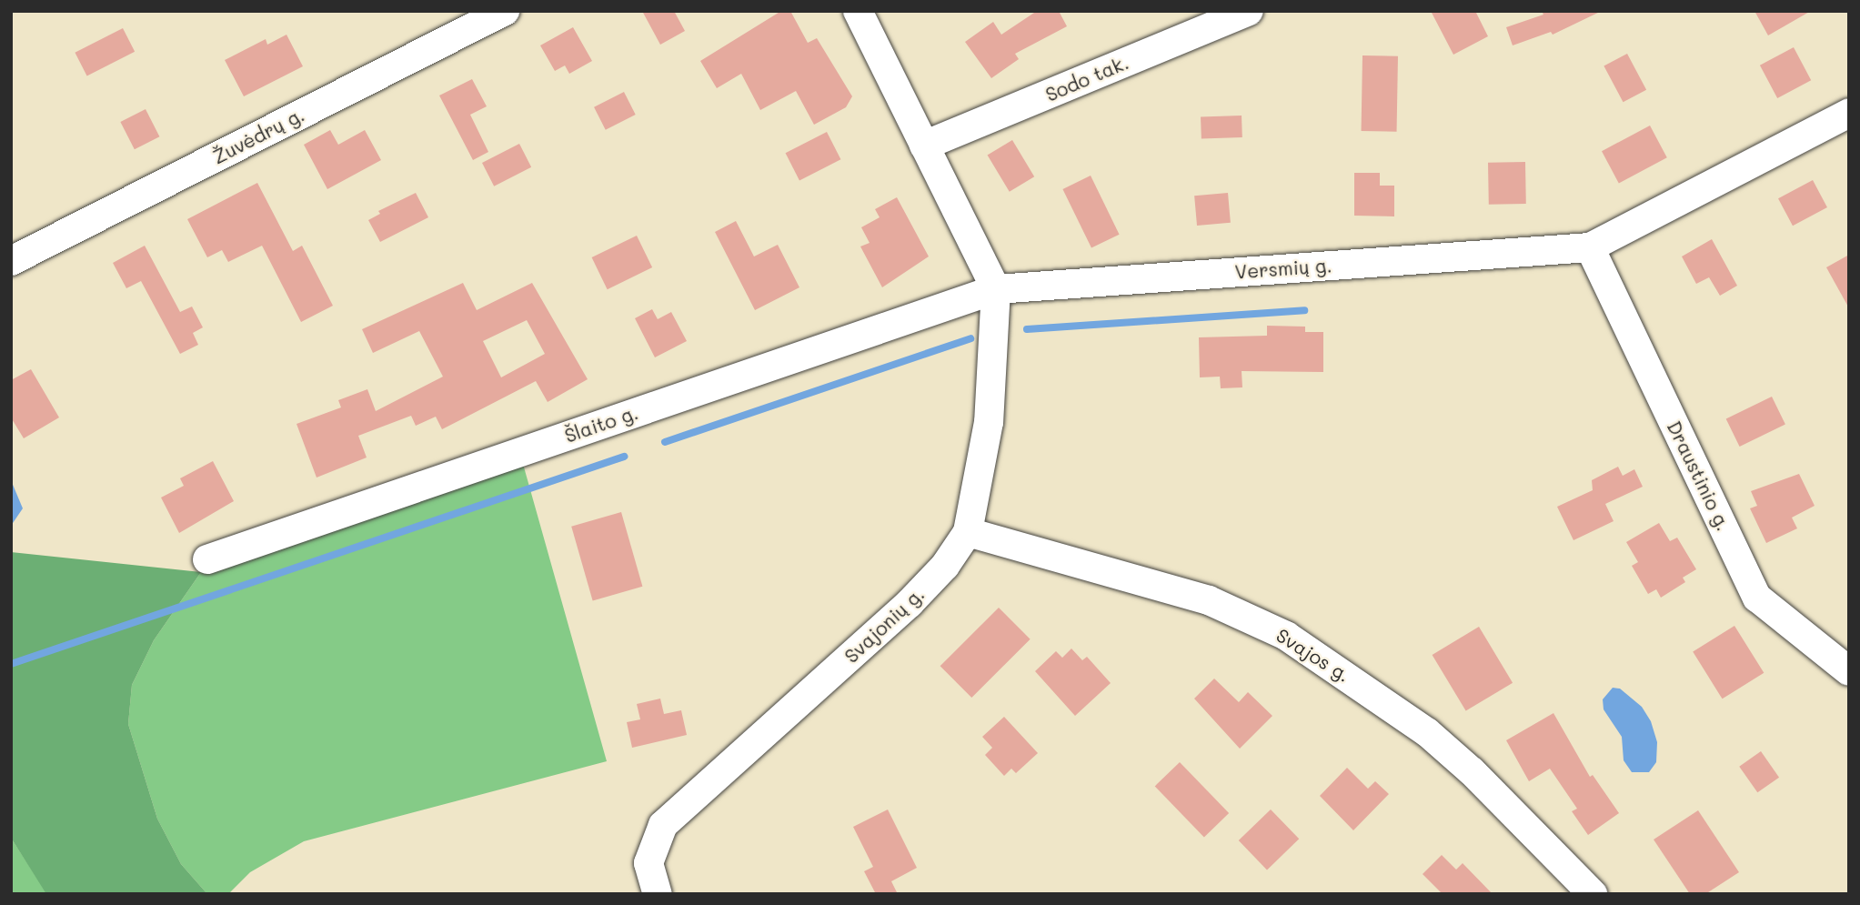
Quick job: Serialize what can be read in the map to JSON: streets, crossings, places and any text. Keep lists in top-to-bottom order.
{
  "streets": {
    "street": [
      "Sodo tak.",
      "Žuvėdrų g.",
      "Versmių g.",
      "Šlaito g.",
      "Draustinio g.",
      "Svajonių g.",
      "Svajos g."
    ]
  },
  "crossings": [
    ["Versmių g.", "Šlaito g."],
    ["Versmių g.", "Draustinio g."],
    ["Versmių g.", "Svajonių g."],
    ["Šlaito g.", "Svajonių g."],
    ["Svajonių g.", "Svajos g."]
  ]
}
